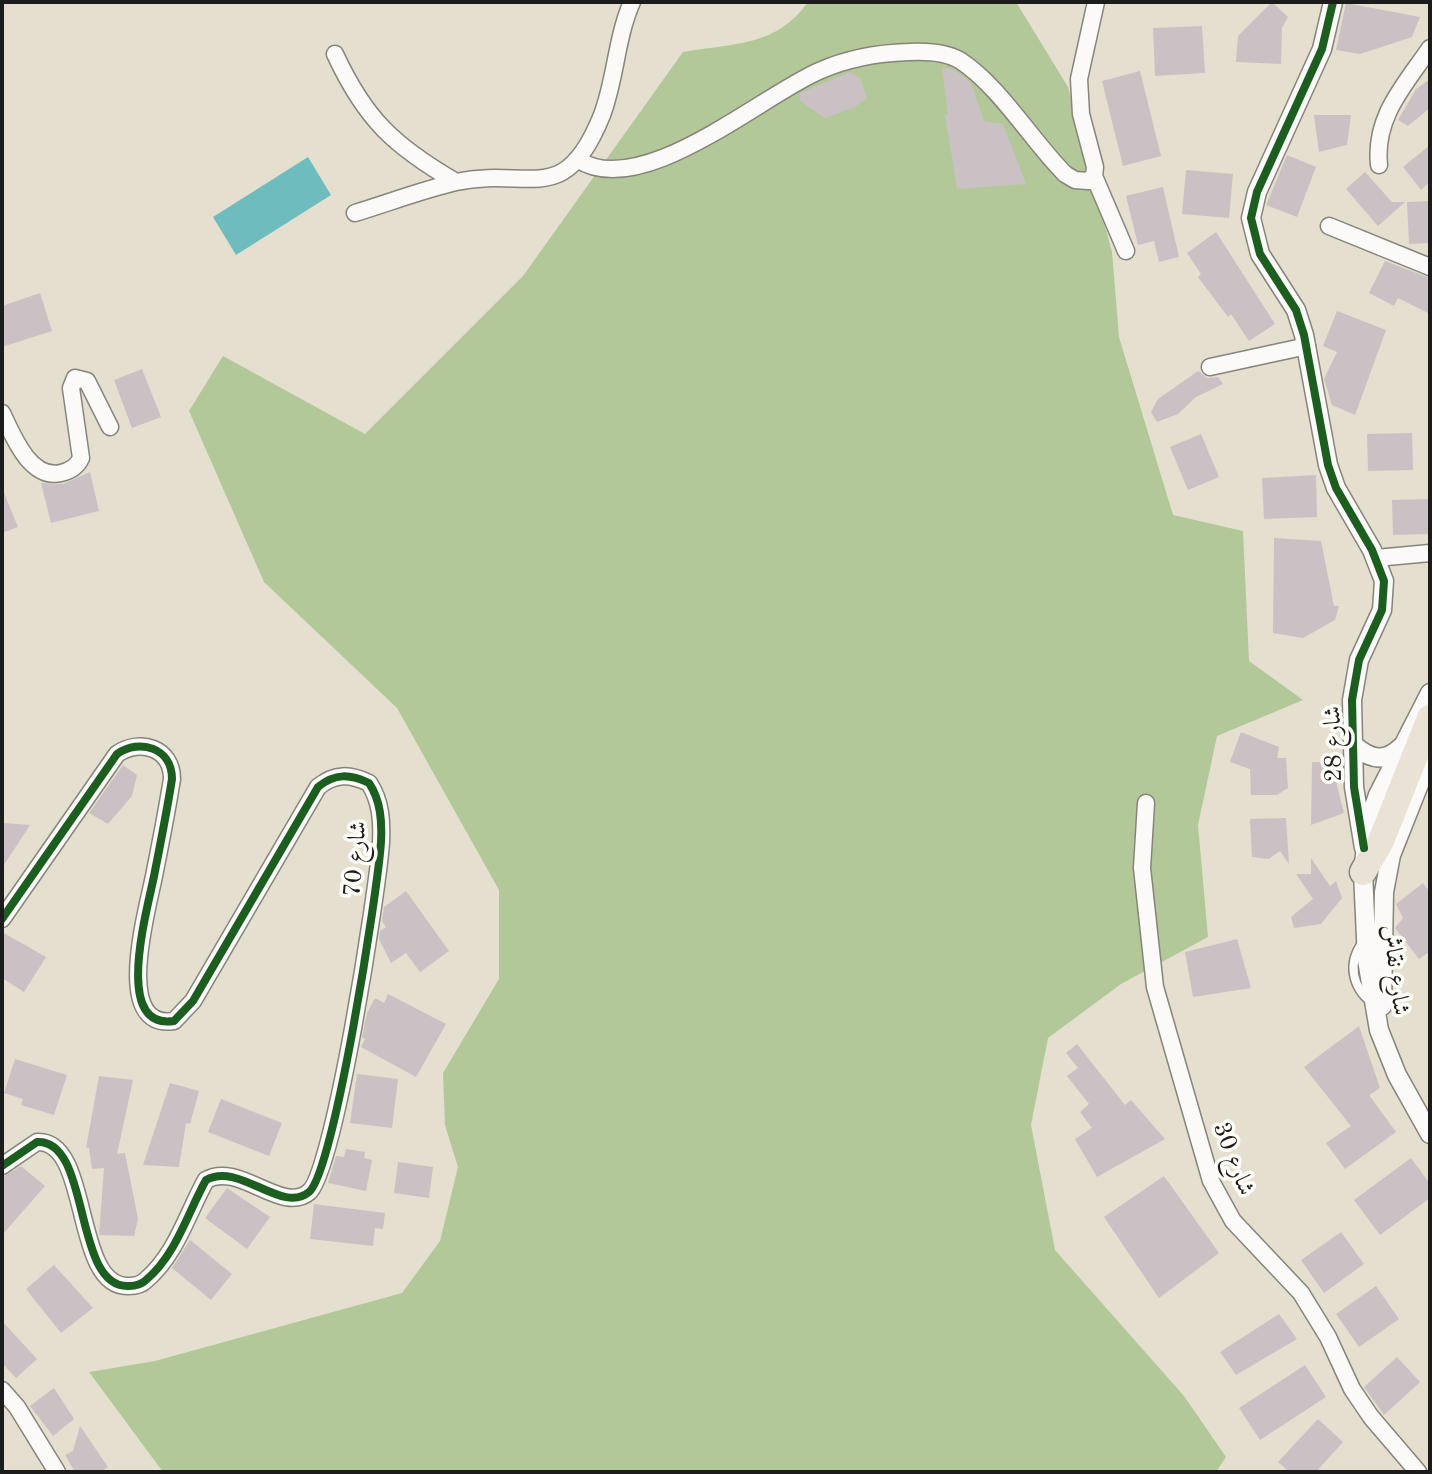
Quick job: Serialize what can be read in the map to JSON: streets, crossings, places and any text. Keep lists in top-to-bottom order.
{
  "streets": {
    "street": [
      "شارع 28",
      "شارع 70",
      "شارع نقاش",
      "شارع 30"
    ]
  },
  "crossings": [
    ["شارع 28", "شارع نقاش"]
  ]
}
